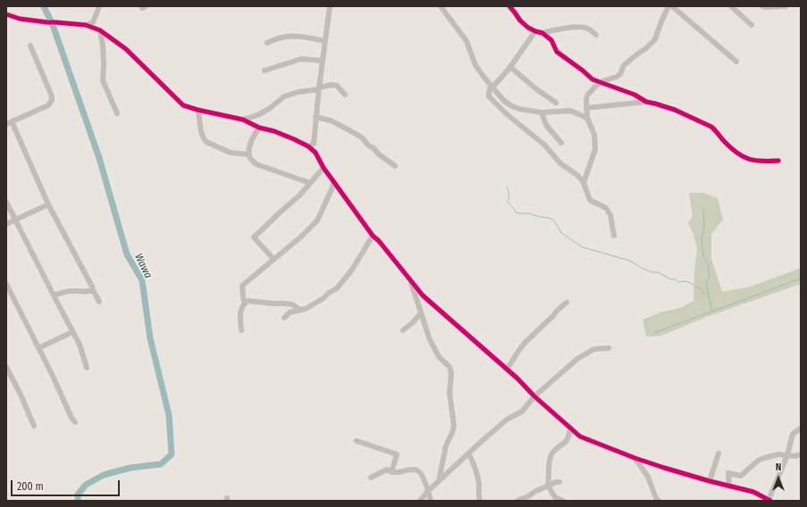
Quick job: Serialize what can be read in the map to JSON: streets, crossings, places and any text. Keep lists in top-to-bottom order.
{
  "water": ["Wawa"],
  "scale_bar": "200 m",
  "north": "top"
}
